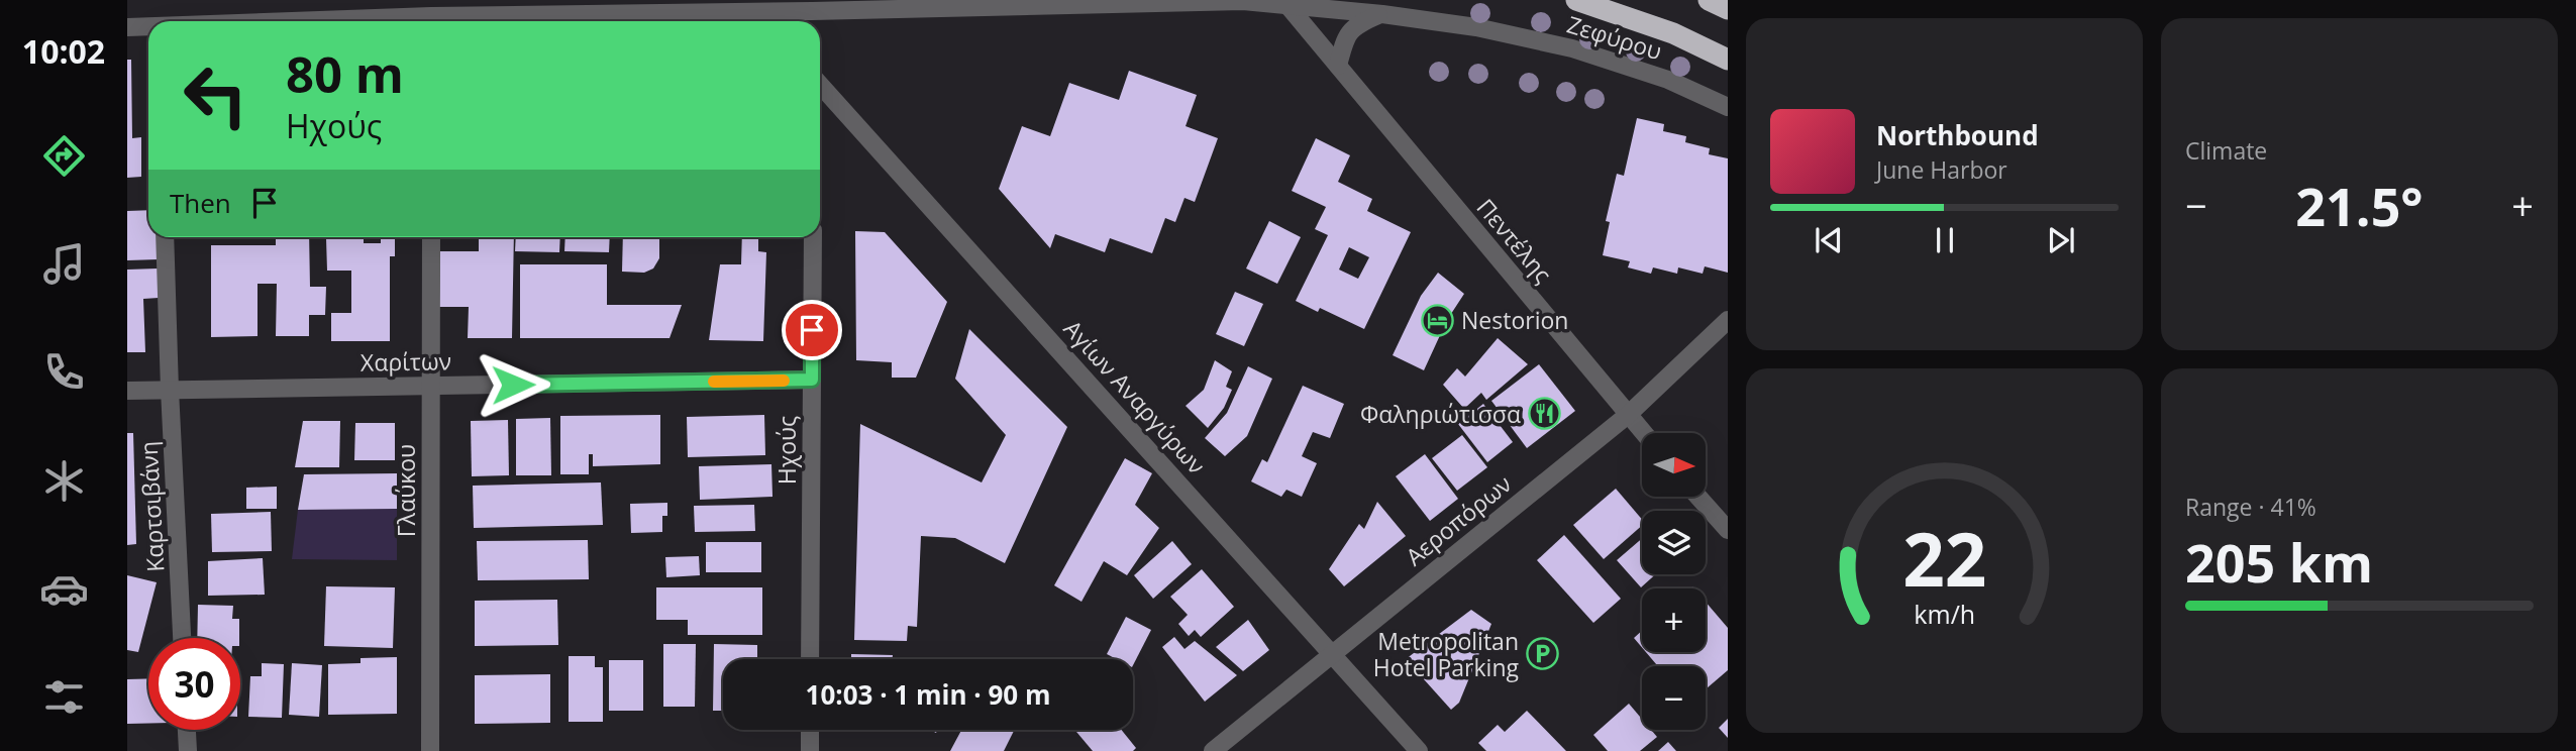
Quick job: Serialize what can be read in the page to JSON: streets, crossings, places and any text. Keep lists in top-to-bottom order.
{
  "streets": {
    "street": [
      "Ζεφύρου",
      "Πεντέλης",
      "Χαρίτων",
      "Αγίων Αναργύρων",
      "Ηχούς",
      "Γλαύκου",
      "Καρτσιβάνη",
      "Αεροπόρων"
    ]
  },
  "crossings": [
    ["Ζεφύρου", "Πεντέλης"],
    ["Πεντέλης", "Αεροπόρων"],
    ["Χαρίτων", "Ηχούς"],
    ["Χαρίτων", "Γλαύκου"],
    ["Χαρίτων", "Καρτσιβάνη"],
    ["Αγίων Αναργύρων", "Αεροπόρων"]
  ],
  "places": {
    "hotel": ["Nestorion"],
    "restaurant": ["Φαληριώτισσα"],
    "parking": ["Metropolitan Hotel Parking"]
  },
  "north": "right",
  "page": {
    "tabs": "10:02",
    "tile": [
      "Climate",
      ["Range · 41%", "205 km"]
    ],
    "turn": ["80 m", "Ηχούς"],
    "song": ["Northbound", "June Harbor"],
    "then": "Then",
    "heat": ["−", "21.5°", "+"],
    "map_buttons": ["+", "−"],
    "limit": "30",
    "trip": "10:03 · 1 min · 90 m",
    "gauge": ["22", "km/h"]
  }
}
